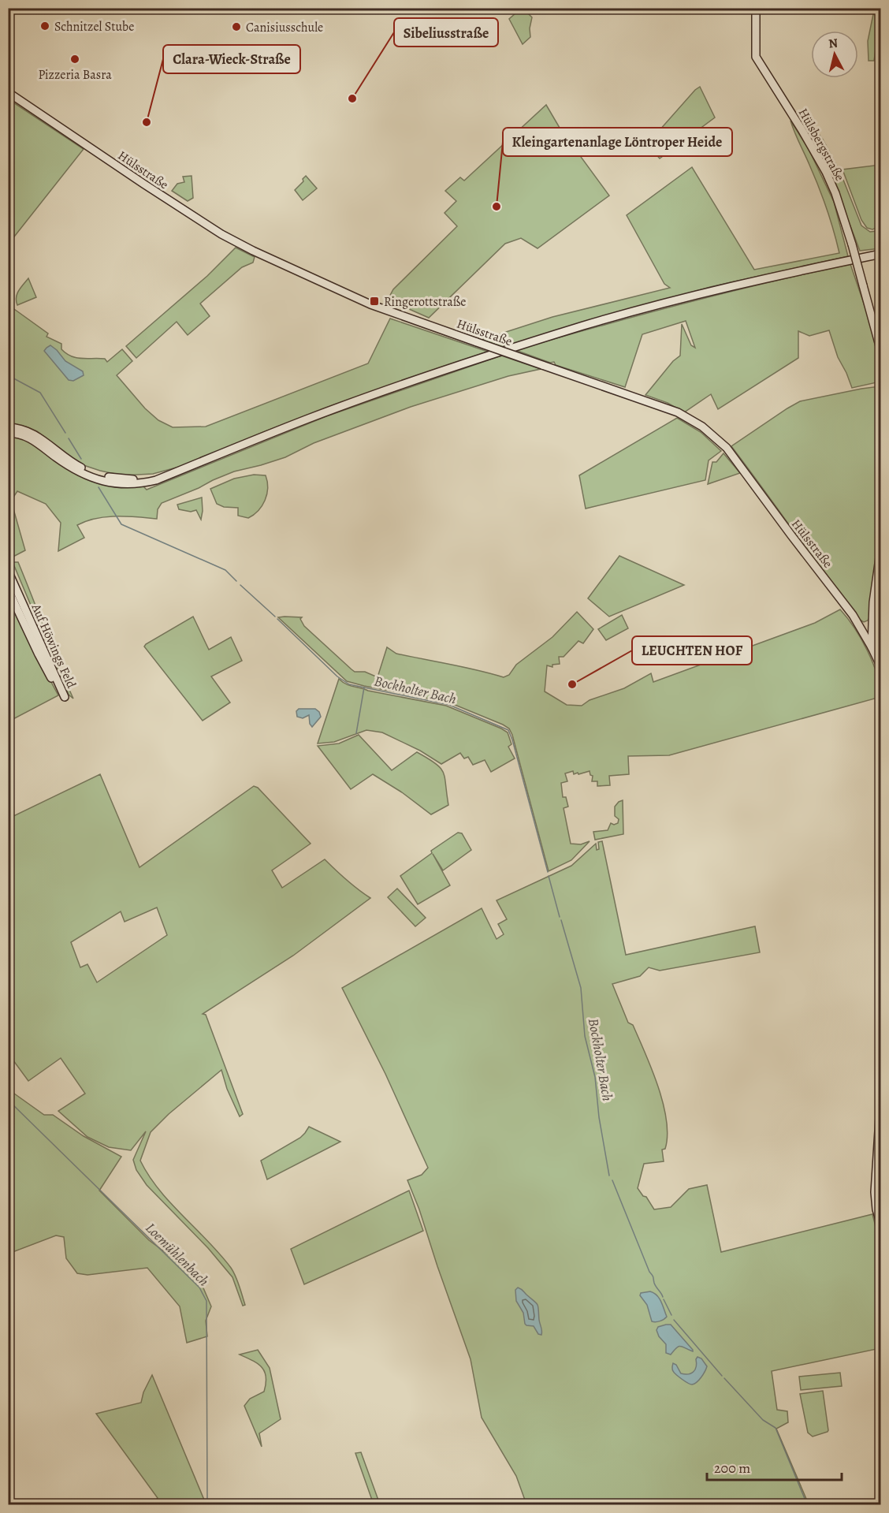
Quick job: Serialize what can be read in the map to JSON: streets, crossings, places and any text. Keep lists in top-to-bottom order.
{
  "streets": {
    "street": ["Hülsbergstraße", "Hülsstraße", "Auf Höwings Feld"]
  },
  "water": ["Bockholter Bach", "Loemühlenbach"],
  "places": {
    "other": [
      "Schnitzel Stube",
      "Canisiusschule",
      "Pizzeria Basra",
      "Sibeliusstraße",
      "Clara-Wieck-Straße",
      "Kleingartenanlage Löntroper Heide",
      "LEUCHTEN HOF"
    ],
    "transit": ["Ringerottstraße"]
  },
  "scale_bar": "200 m",
  "north": "top"
}
